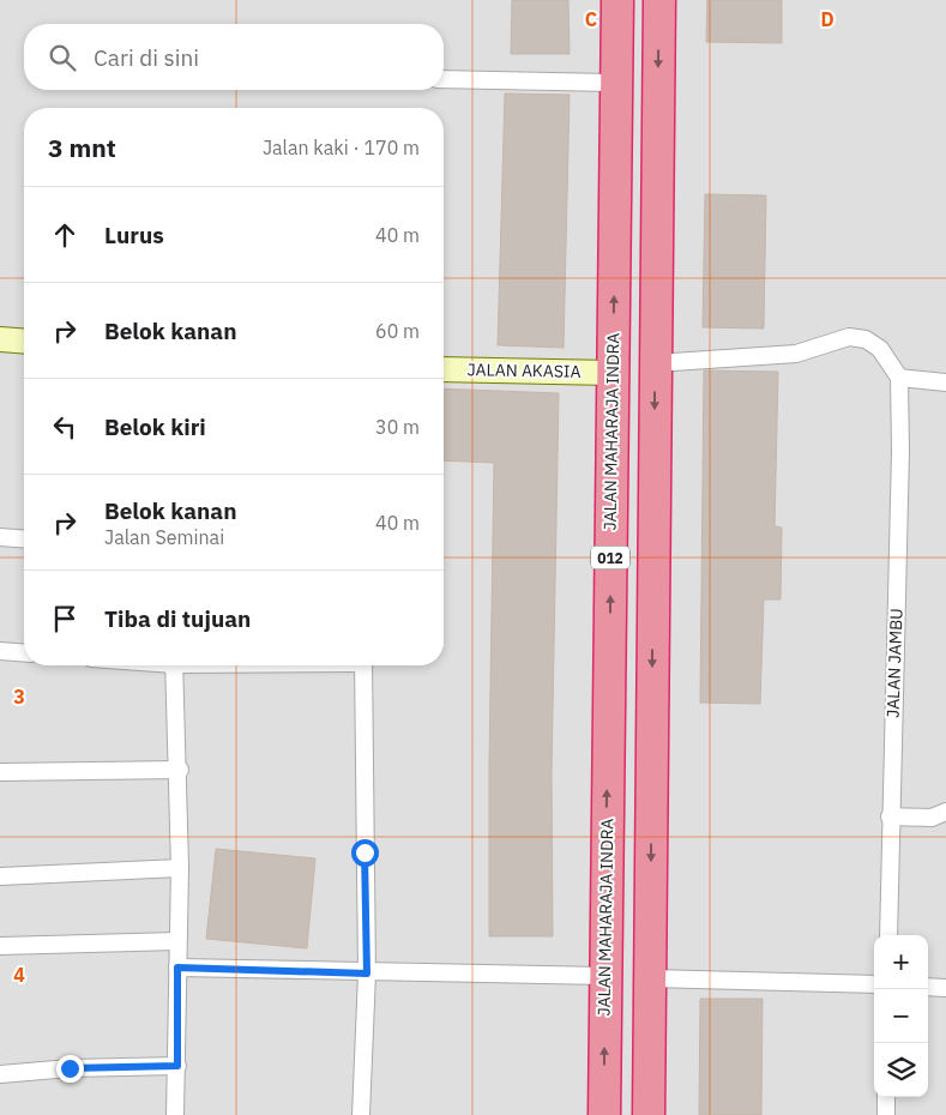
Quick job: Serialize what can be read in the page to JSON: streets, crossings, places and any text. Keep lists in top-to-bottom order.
{
  "streets": {
    "highway": ["JALAN MAHARAJA INDRA", "012"],
    "street": ["JALAN AKASIA", "JALAN JAMBU"]
  },
  "crossings": [
    ["JALAN AKASIA", "JALAN MAHARAJA INDRA"]
  ],
  "page": {
    "search": "Cari di sini",
    "heading": ["3 mnt", "Jalan kaki · 170 m"],
    "list": [
      ["Lurus", "40 m"],
      ["Belok kanan", "60 m"],
      ["Belok kiri", "30 m"],
      ["Belok kanan", "Jalan Seminai", "40 m"],
      "Tiba di tujuan"
    ],
    "map_buttons": ["+", "−"]
  },
  "grid": {
    "columns": ["C", "D"],
    "rows": ["3", "4"]
  }
}
